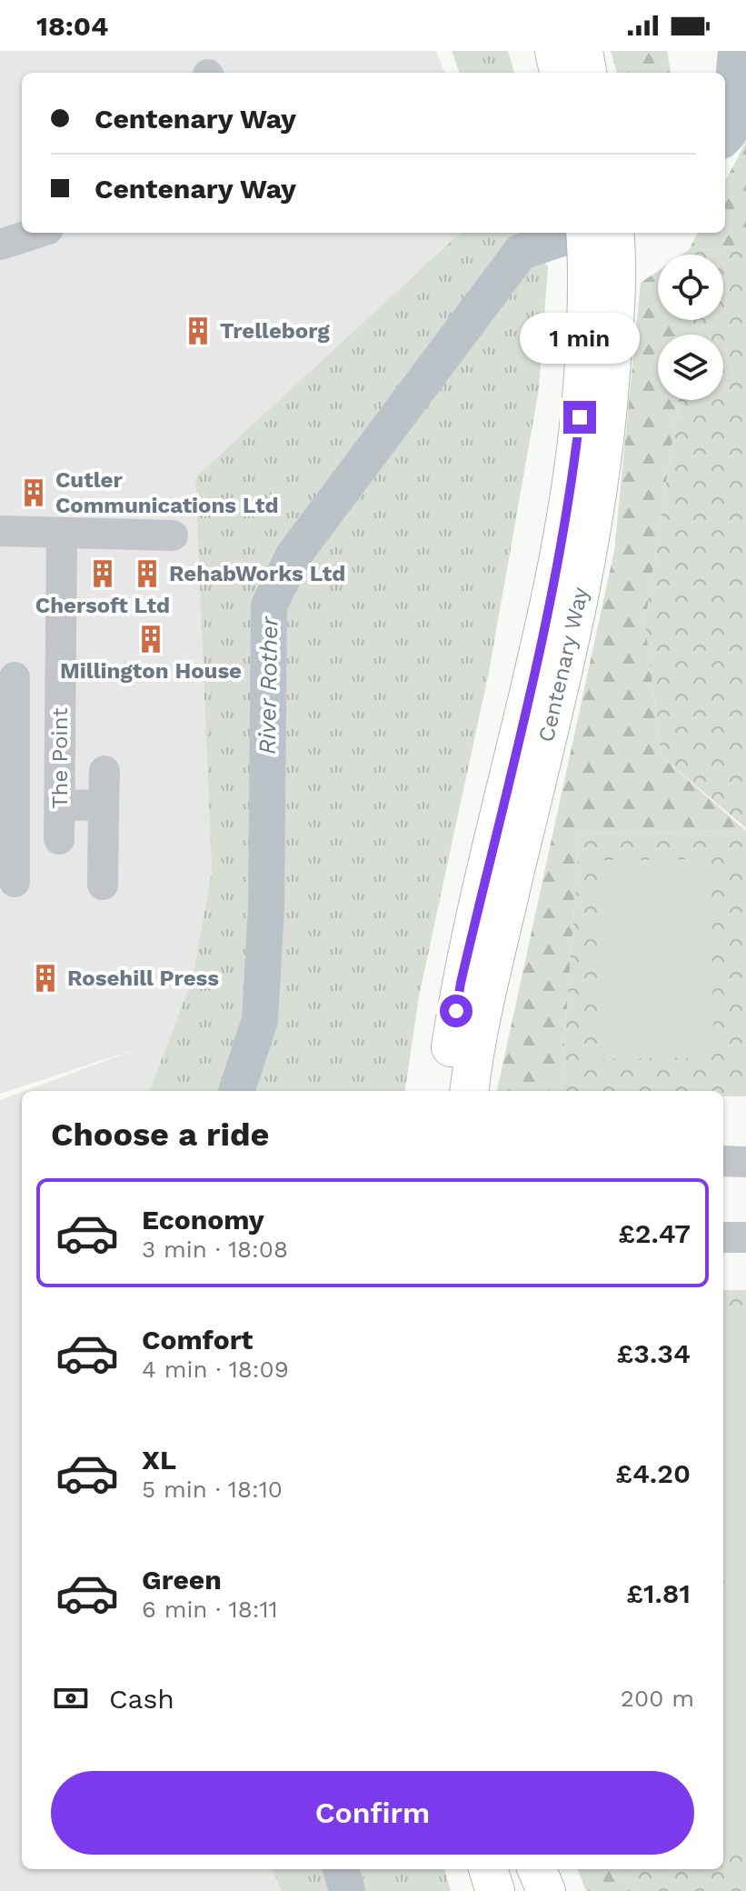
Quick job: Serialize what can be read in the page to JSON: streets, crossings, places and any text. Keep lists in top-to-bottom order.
{
  "streets": {
    "main road": ["Centenary Way"],
    "street": ["The Point"]
  },
  "water": ["River Rother"],
  "places": {
    "building": [
      "Trelleborg",
      "Cutler Communications Ltd",
      "Chersoft Ltd",
      "RehabWorks Ltd",
      "Millington House",
      "Rosehill Press"
    ]
  },
  "page": {
    "status": "18:04",
    "banner": ["Centenary Way", "Centenary Way"],
    "bubble": "1 min",
    "heading": "Choose a ride",
    "list": [
      {
        "name": "Economy",
        "note": "3 min · 18:08",
        "value": "£2.47"
      },
      {
        "name": "Comfort",
        "note": "4 min · 18:09",
        "value": "£3.34"
      },
      {
        "name": "XL",
        "note": "5 min · 18:10",
        "value": "£4.20"
      },
      {
        "name": "Green",
        "note": "6 min · 18:11",
        "value": "£1.81"
      }
    ],
    "pay": ["Cash", "200 m"],
    "buttons": "Confirm"
  }
}
